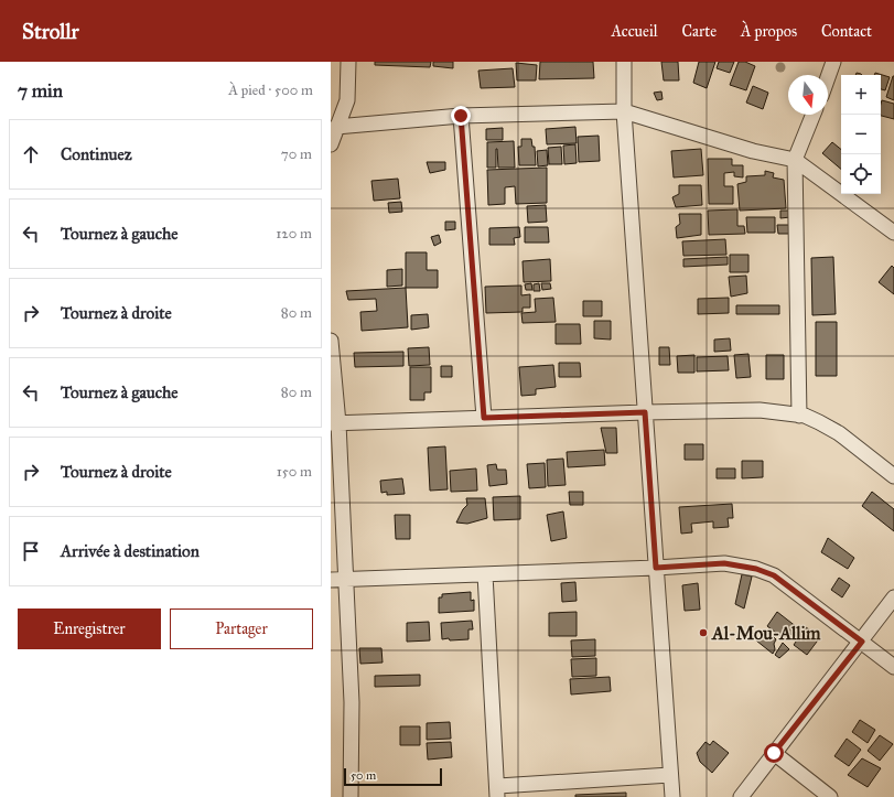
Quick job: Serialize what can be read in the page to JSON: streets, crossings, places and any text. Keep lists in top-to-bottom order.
{
  "places": ["Al-Mou-Allim"],
  "scale_bar": "50 m",
  "north": "bottom",
  "page": {
    "header": "Strollr",
    "nav": [
      "Accueil",
      "Carte",
      "À propos",
      "Contact"
    ],
    "heading": ["7 min", "À pied · 500 m"],
    "map_buttons": ["+", "−"],
    "list": [
      ["Continuez", "70 m"],
      ["Tournez à gauche", "120 m"],
      ["Tournez à droite", "80 m"],
      ["Tournez à gauche", "80 m"],
      ["Tournez à droite", "150 m"],
      "Arrivée à destination"
    ],
    "buttons": ["Enregistrer", "Partager"],
    "scale": "50 m"
  }
}
